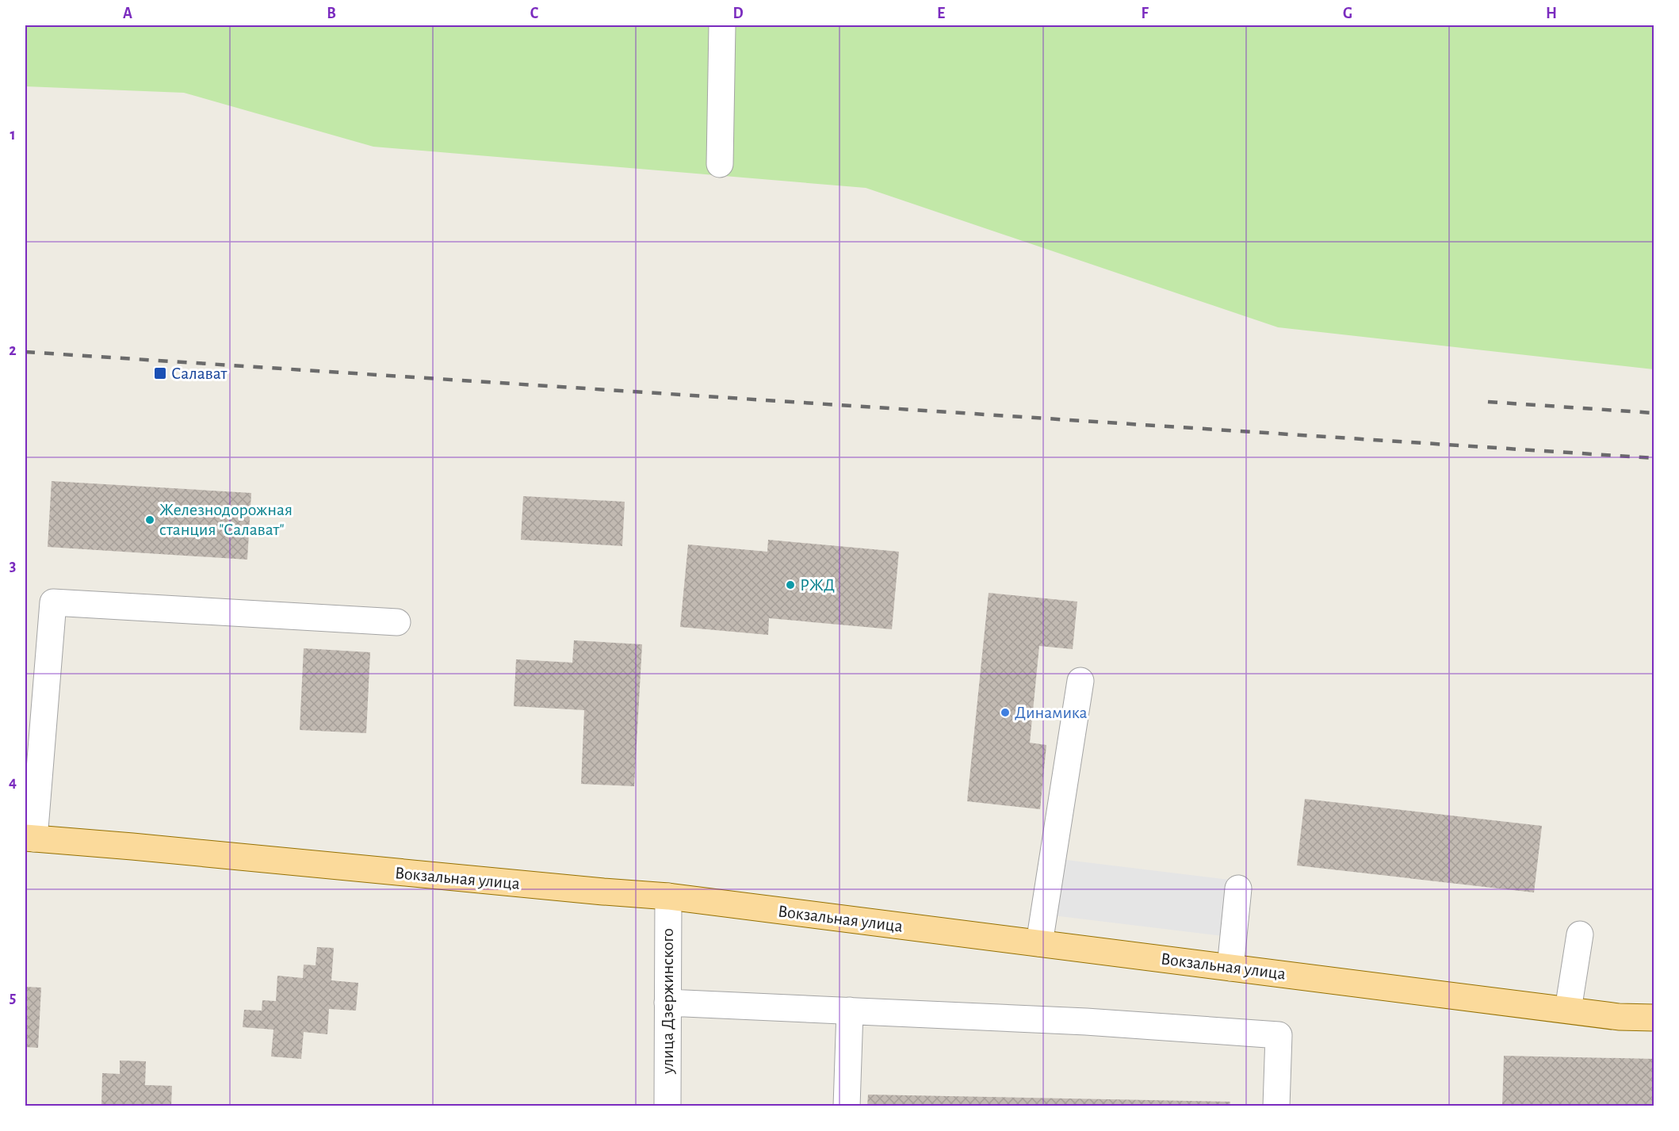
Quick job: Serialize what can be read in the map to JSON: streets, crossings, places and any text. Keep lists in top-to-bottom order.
{
  "streets": {
    "main road": ["Вокзальная улица"],
    "street": ["улица Дзержинского"]
  },
  "crossings": [
    ["Вокзальная улица", "улица Дзержинского"]
  ],
  "places": {
    "transit": ["Салават"],
    "other": ["Железнодорожная станция \"Салават\"", "РЖД", "Динамика"]
  },
  "grid": {
    "columns": [
      "A",
      "B",
      "C",
      "D",
      "E",
      "F",
      "G",
      "H"
    ],
    "rows": [
      "1",
      "2",
      "3",
      "4",
      "5"
    ]
  }
}
